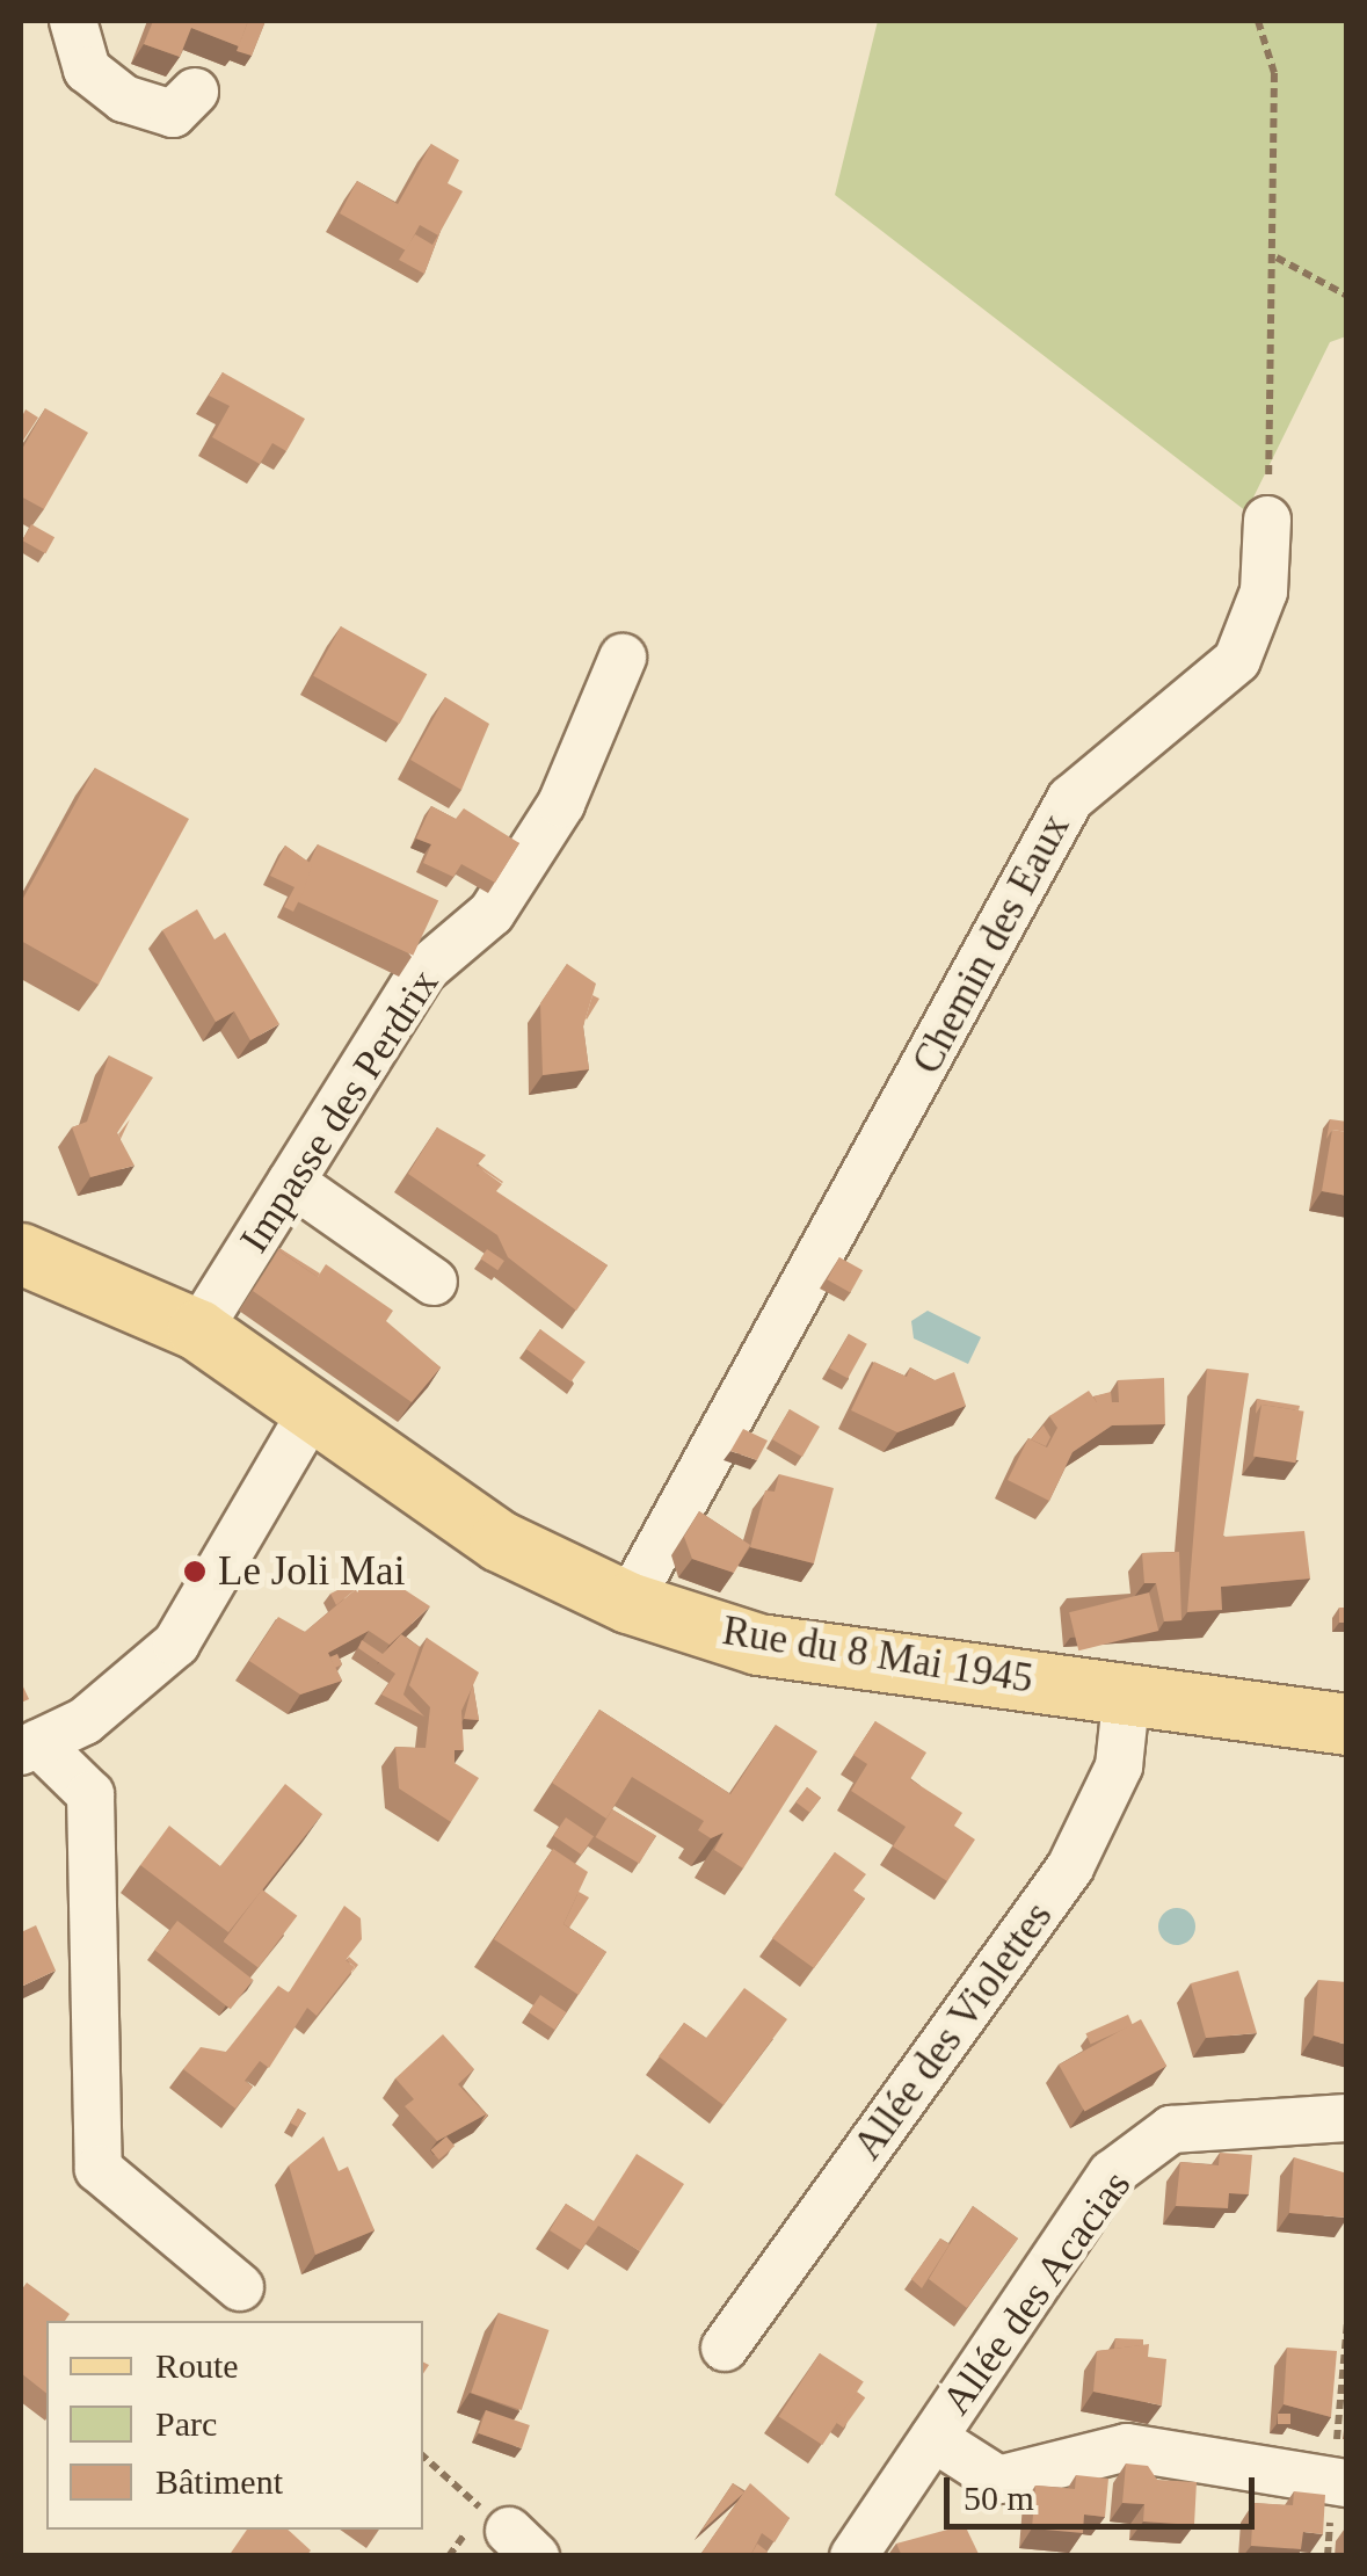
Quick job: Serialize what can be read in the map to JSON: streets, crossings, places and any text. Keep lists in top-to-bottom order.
{
  "streets": {
    "main road": ["Rue du 8 Mai 1945"],
    "street": [
      "Chemin des Eaux",
      "Impasse des Perdrix",
      "Allée des Violettes",
      "Allée des Acacias"
    ]
  },
  "crossings": [
    ["Chemin des Eaux", "Rue du 8 Mai 1945"],
    ["Impasse des Perdrix", "Rue du 8 Mai 1945"],
    ["Rue du 8 Mai 1945", "Allée des Violettes"]
  ],
  "places": ["Le Joli Mai"],
  "legend": ["Route", "Parc", "Bâtiment"],
  "scale_bar": "50 m"
}
